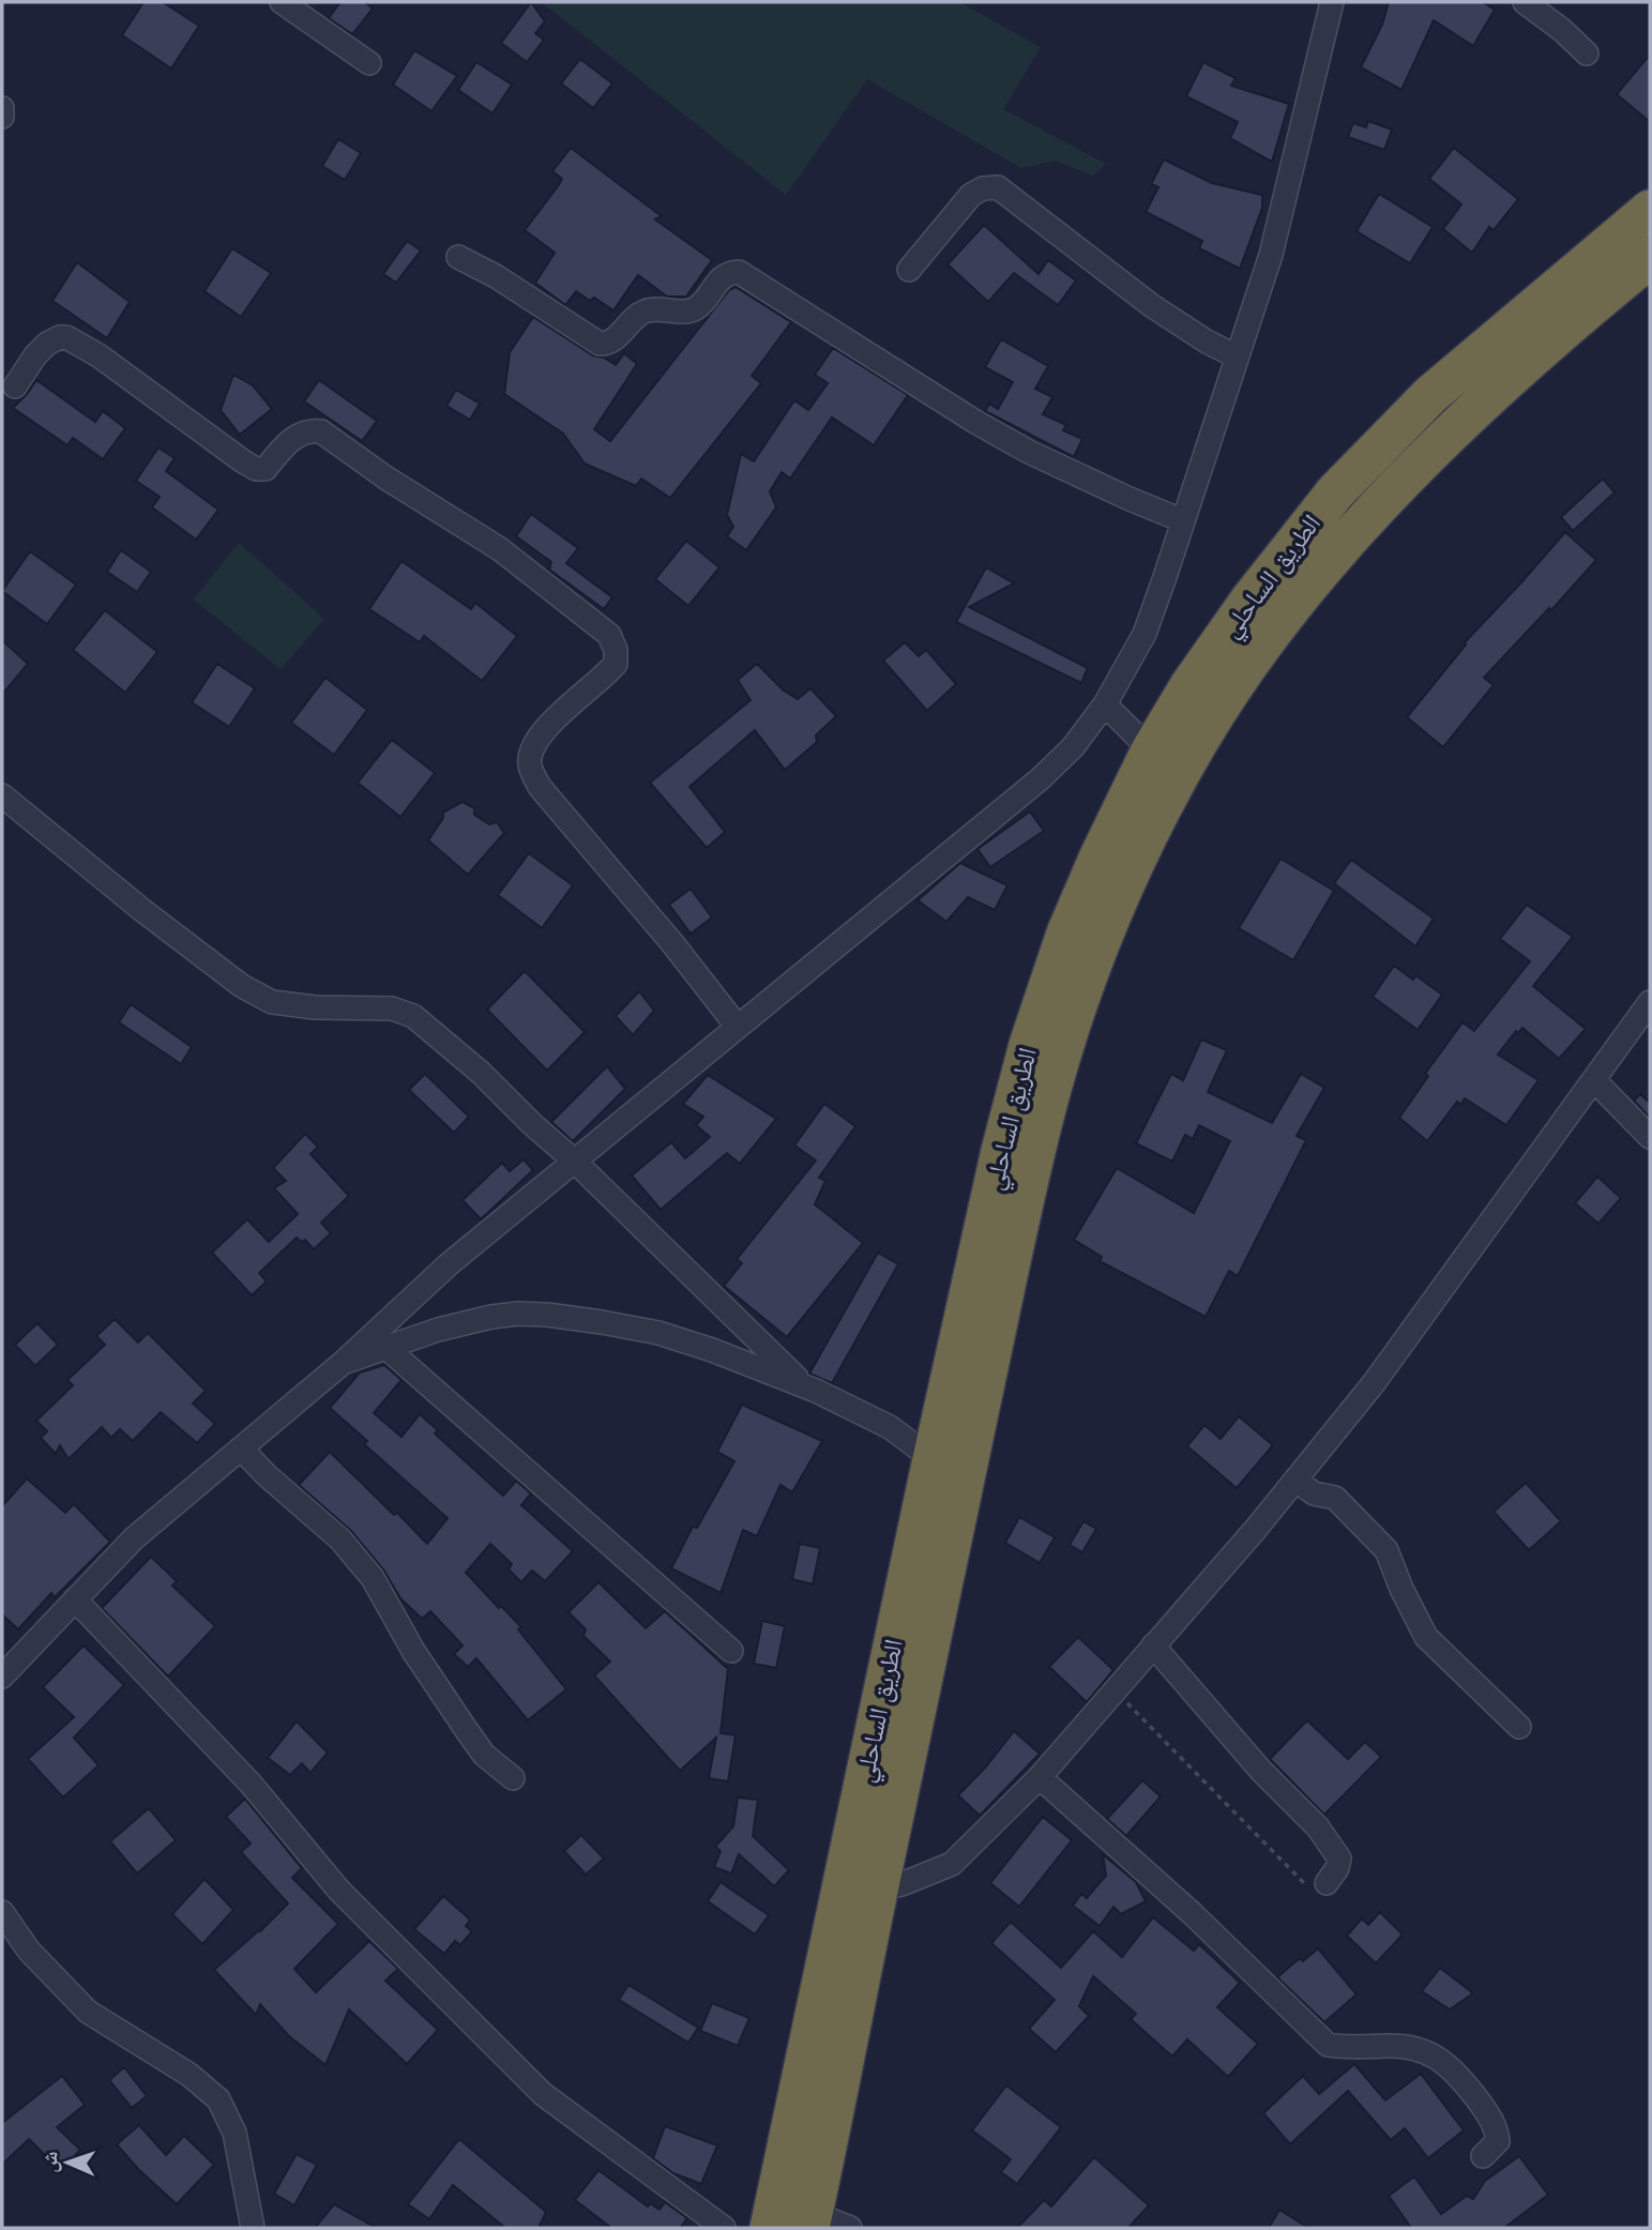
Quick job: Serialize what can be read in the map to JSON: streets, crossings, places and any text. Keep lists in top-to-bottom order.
{
  "streets": {
    "highway": ["الطريق الساحلي"]
  },
  "north": "left"
}
